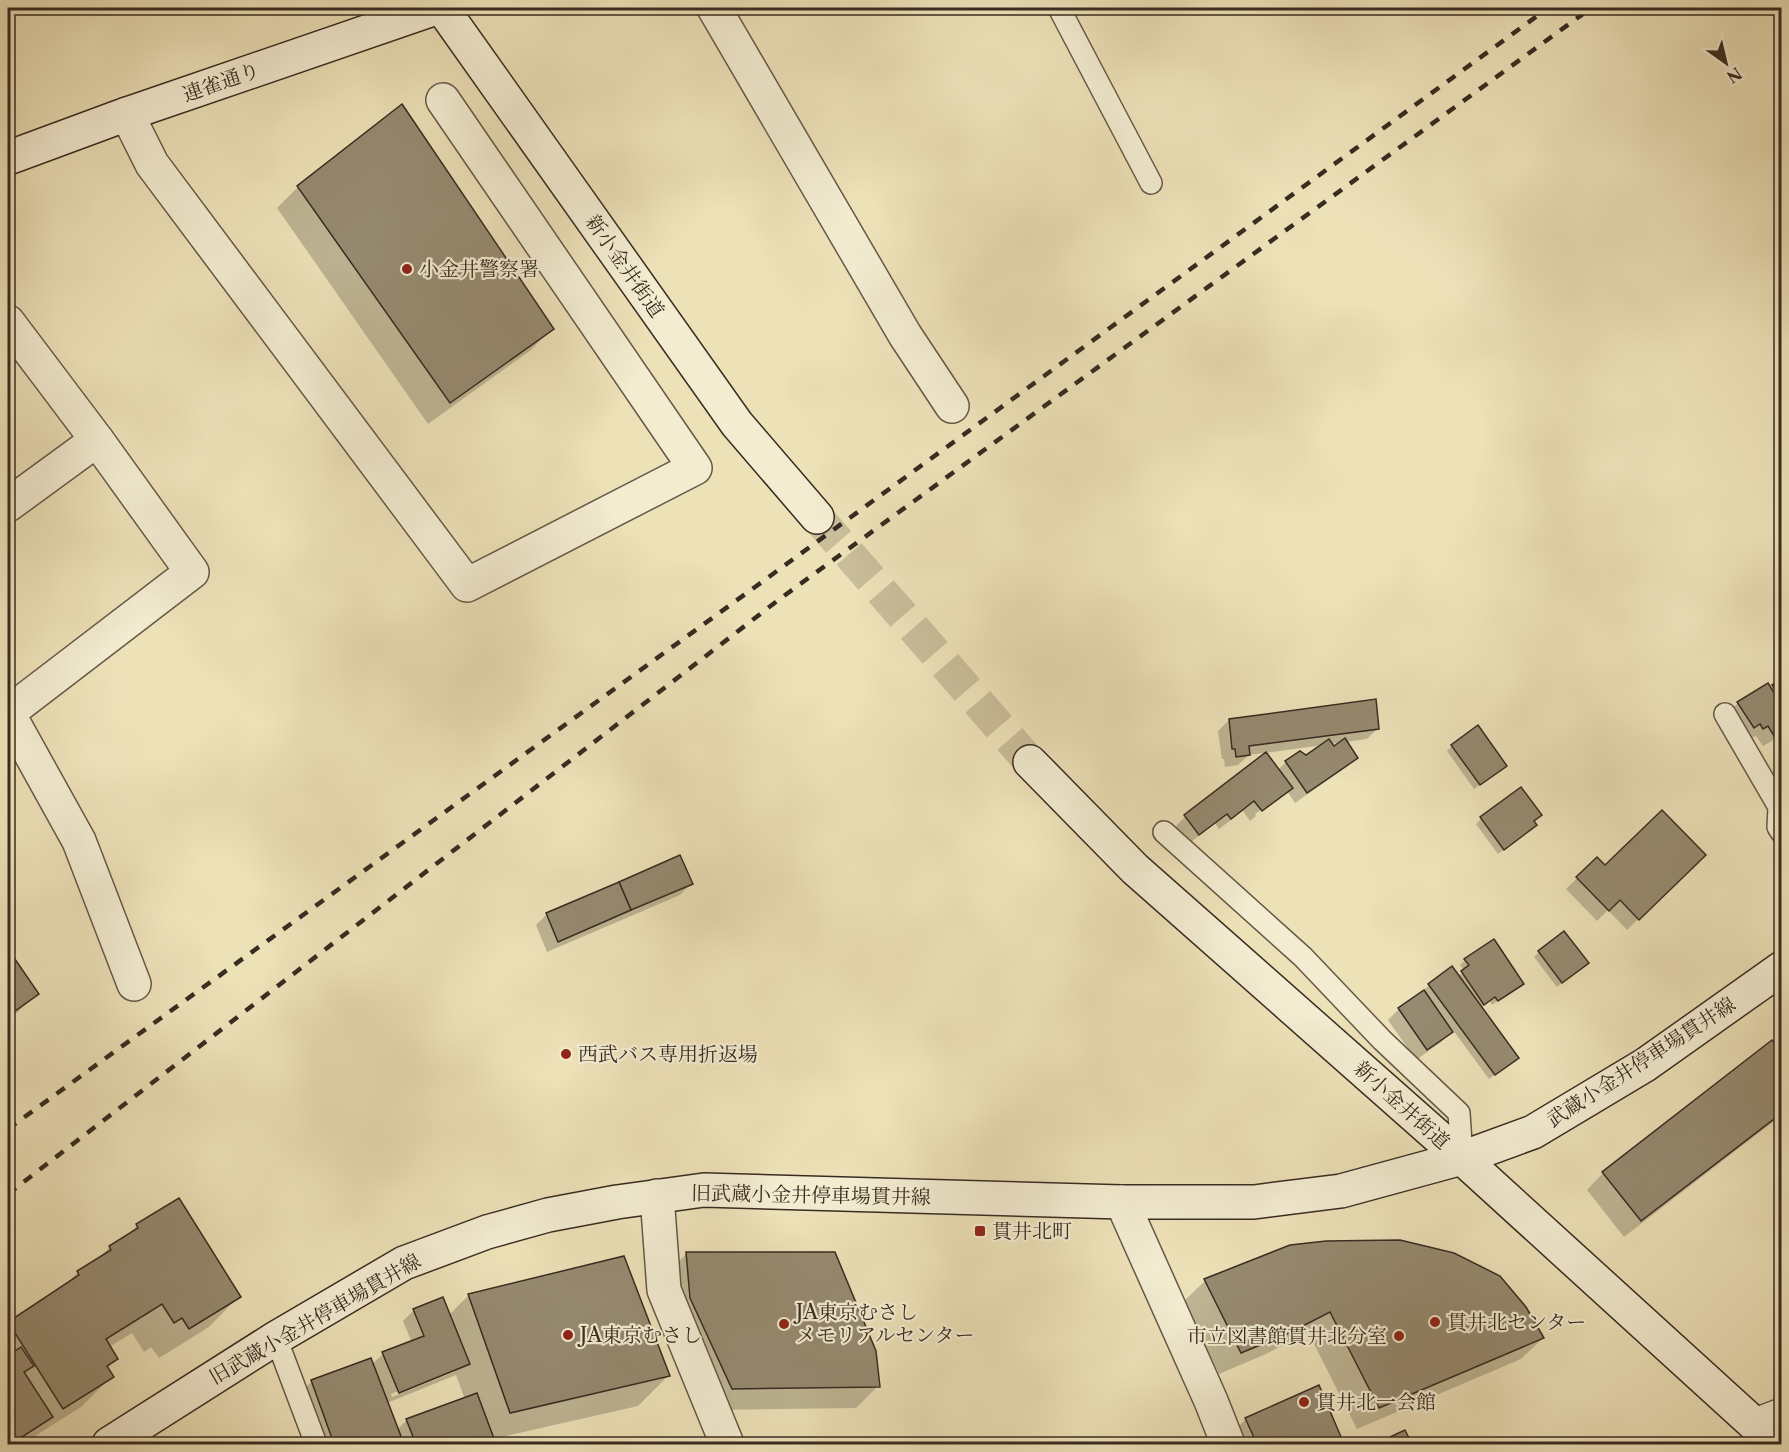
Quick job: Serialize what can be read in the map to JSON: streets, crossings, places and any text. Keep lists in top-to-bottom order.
{
  "streets": {
    "street": [
      "連雀通り",
      "新小金井街道",
      "武蔵小金井停車場貫井線",
      "旧武蔵小金井停車場貫井線"
    ]
  },
  "crossings": [
    ["新小金井街道", "武蔵小金井停車場貫井線"],
    ["新小金井街道", "旧武蔵小金井停車場貫井線"],
    ["武蔵小金井停車場貫井線", "旧武蔵小金井停車場貫井線"]
  ],
  "places": {
    "other": [
      "小金井警察署",
      "西武バス専用折返場",
      "貫井北センター",
      "JA東京むさし メモリアルセンター",
      "JA東京むさし",
      "市立図書館貫井北分室",
      "貫井北一会館"
    ],
    "transit": ["貫井北町"]
  },
  "north": "bottom right"
}
